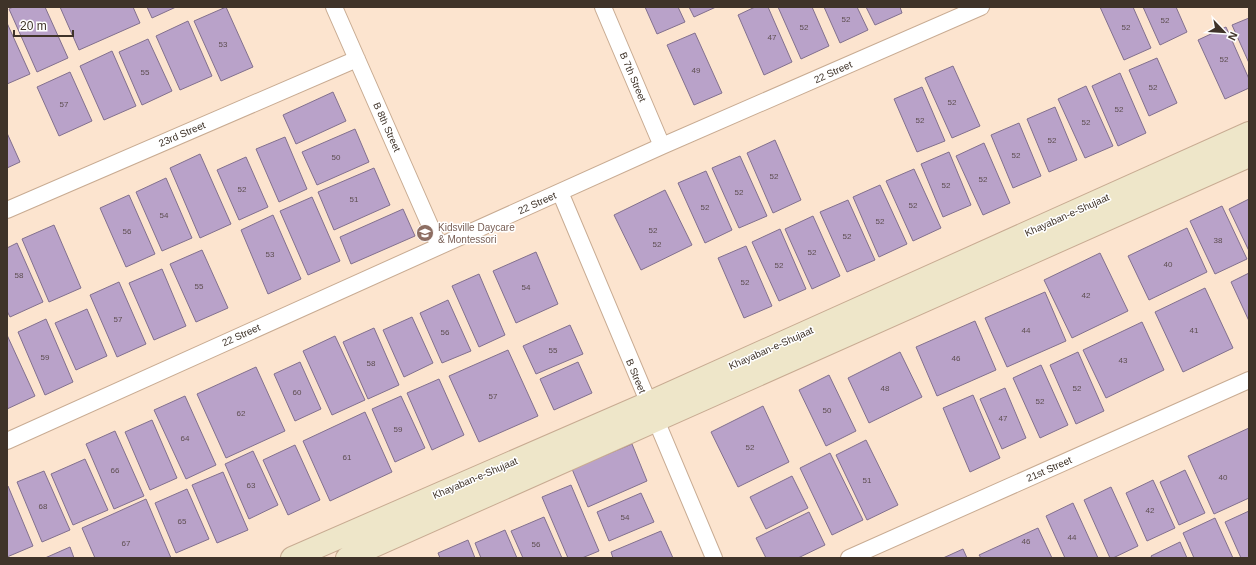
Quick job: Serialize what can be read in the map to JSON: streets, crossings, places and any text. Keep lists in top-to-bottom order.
{
  "streets": {
    "main road": ["Khayaban-e-Shujaat"],
    "street": [
      "22 Street",
      "B 7th Street",
      "B 8th Street",
      "23rd Street",
      "B Street",
      "21st Street"
    ]
  },
  "crossings": [
    ["22 Street", "B 7th Street"],
    ["22 Street", "B 8th Street"],
    ["22 Street", "B Street"],
    ["B 8th Street", "23rd Street"],
    ["Khayaban-e-Shujaat", "B Street"]
  ],
  "places": {
    "school or university": ["Kidsville Daycare & Montessori"]
  },
  "house_numbers": [
    "52",
    "52",
    "52",
    "52",
    "47",
    "53",
    "52",
    "49",
    "55",
    "52",
    "52",
    "57",
    "52",
    "52",
    "52",
    "52",
    "52",
    "50",
    "52",
    "52",
    "52",
    "52",
    "52",
    "51",
    "52",
    "52",
    "54",
    "52",
    "52",
    "56",
    "52",
    "38",
    "52",
    "52",
    "53",
    "40",
    "52",
    "58",
    "52",
    "55",
    "54",
    "42",
    "57",
    "44",
    "41",
    "56",
    "55",
    "59",
    "46",
    "43",
    "58",
    "48",
    "52",
    "60",
    "57",
    "52",
    "50",
    "62",
    "47",
    "59",
    "64",
    "52",
    "61",
    "66",
    "40",
    "51",
    "63",
    "68",
    "42",
    "54",
    "65",
    "44",
    "46",
    "67",
    "56"
  ],
  "scale_bar": "20 m",
  "north": "bottom right"
}
